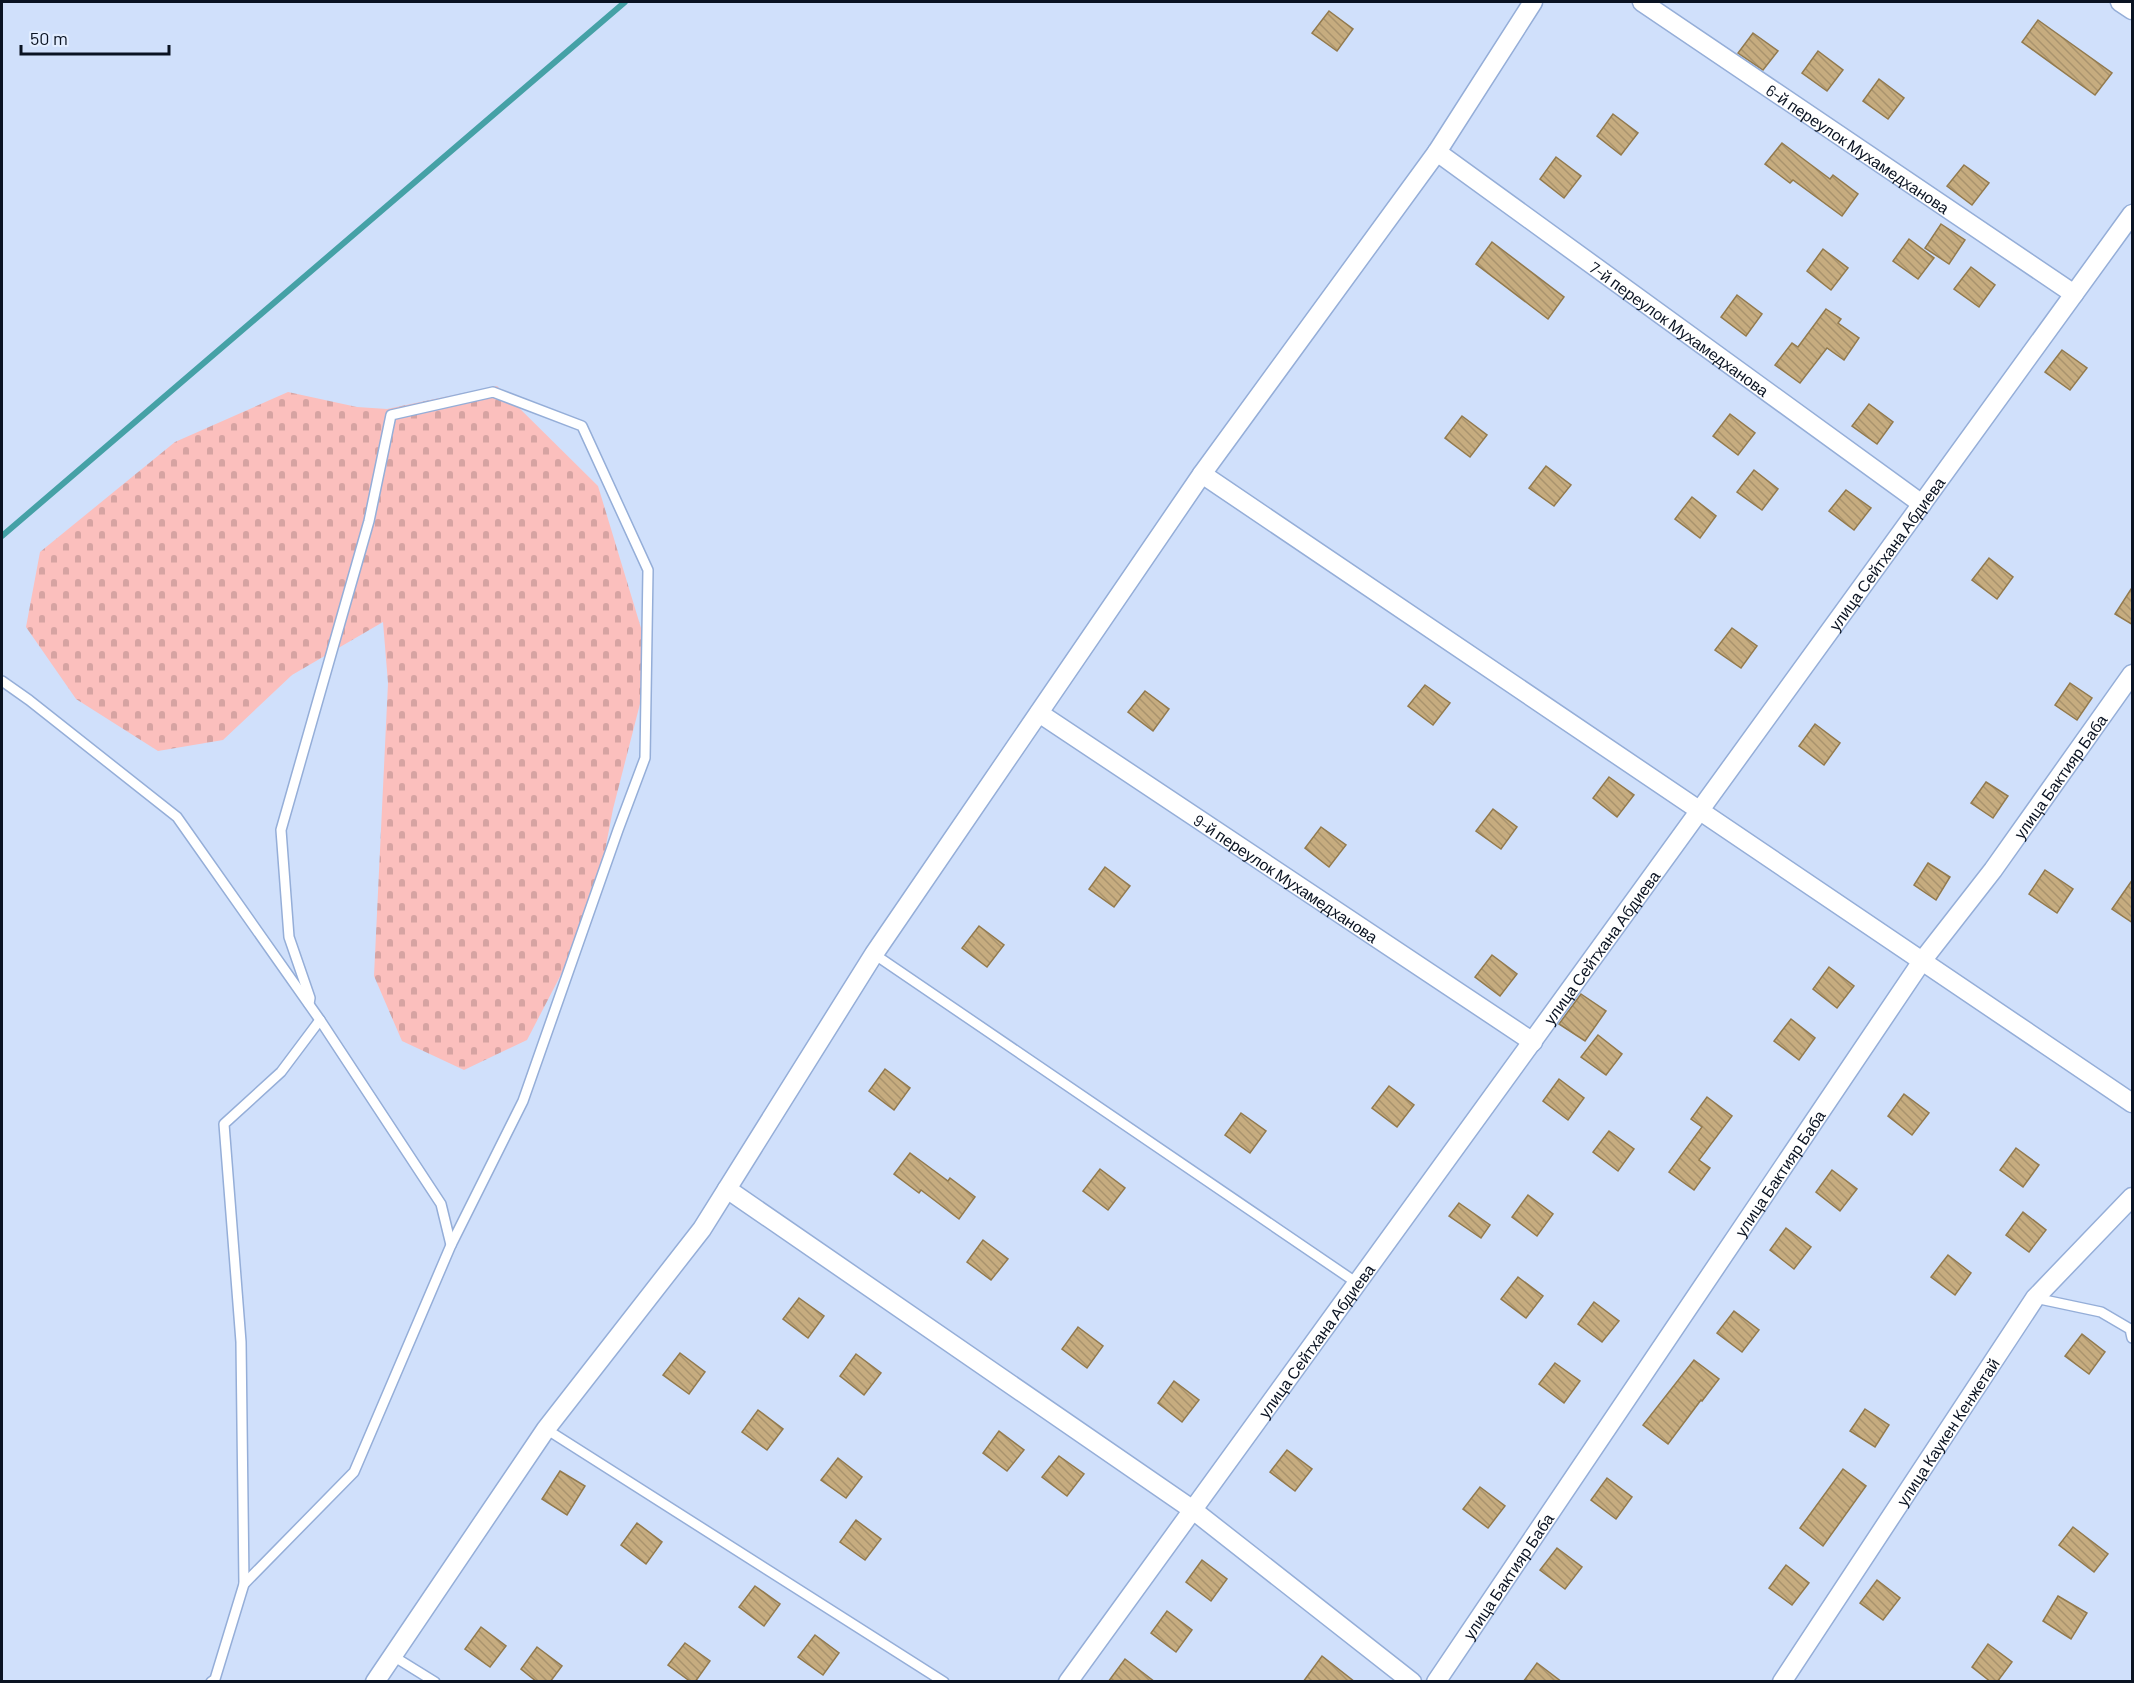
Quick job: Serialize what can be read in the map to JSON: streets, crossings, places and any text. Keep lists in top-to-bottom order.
{
  "streets": {
    "street": [
      "6-й переулок Мухамедханова",
      "7-й переулок Мухамедханова",
      "улица Сейтхана Абдиева",
      "улица Бактияр Баба",
      "9-й переулок Мухамедханова",
      "улица Каукен Кенжетай"
    ]
  },
  "crossings": [
    ["6-й переулок Мухамедханова", "улица Сейтхана Абдиева"],
    ["7-й переулок Мухамедханова", "улица Сейтхана Абдиева"],
    ["улица Сейтхана Абдиева", "9-й переулок Мухамедханова"]
  ],
  "scale_bar": "50 m"
}
